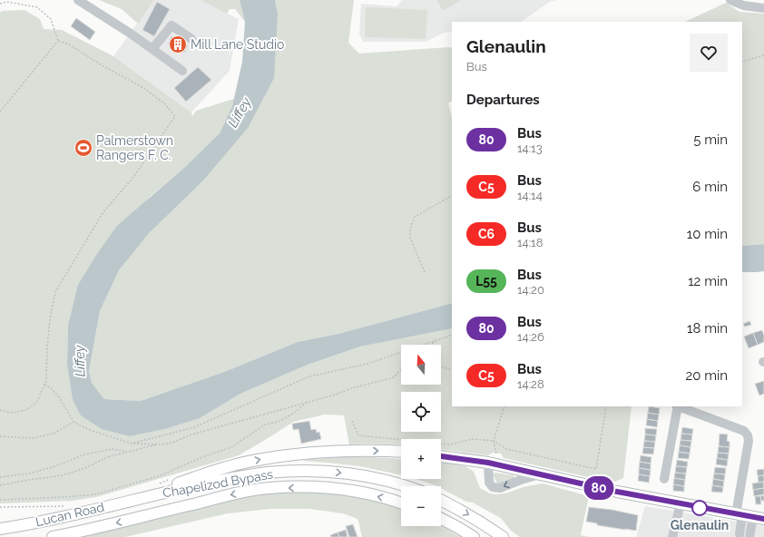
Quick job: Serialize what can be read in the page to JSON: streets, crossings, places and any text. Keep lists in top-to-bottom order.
{
  "streets": {
    "main road": ["Chapelizod Bypass", "Lucan Road"]
  },
  "crossings": [
    ["Chapelizod Bypass", "Lucan Road"]
  ],
  "water": ["Liffey"],
  "places": {
    "building": ["Mill Lane Studio"],
    "sports": ["Palmerstown Rangers F. C."],
    "other": ["Glenaulin"]
  },
  "lines": ["bus line 80"],
  "north": "top",
  "page": {
    "on_map": "80",
    "heading": [
      ["Glenaulin", "Bus"],
      "Departures"
    ],
    "list": [
      {
        "mark": "80",
        "name": "Bus",
        "note": "14:13",
        "value": "5 min"
      },
      {
        "mark": "C5",
        "name": "Bus",
        "note": "14:14",
        "value": "6 min"
      },
      {
        "mark": "C6",
        "name": "Bus",
        "note": "14:18",
        "value": "10 min"
      },
      {
        "mark": "L55",
        "name": "Bus",
        "note": "14:20",
        "value": "12 min"
      },
      {
        "mark": "80",
        "name": "Bus",
        "note": "14:26",
        "value": "18 min"
      },
      {
        "mark": "C5",
        "name": "Bus",
        "note": "14:28",
        "value": "20 min"
      }
    ],
    "map_buttons": ["+", "−"]
  }
}
